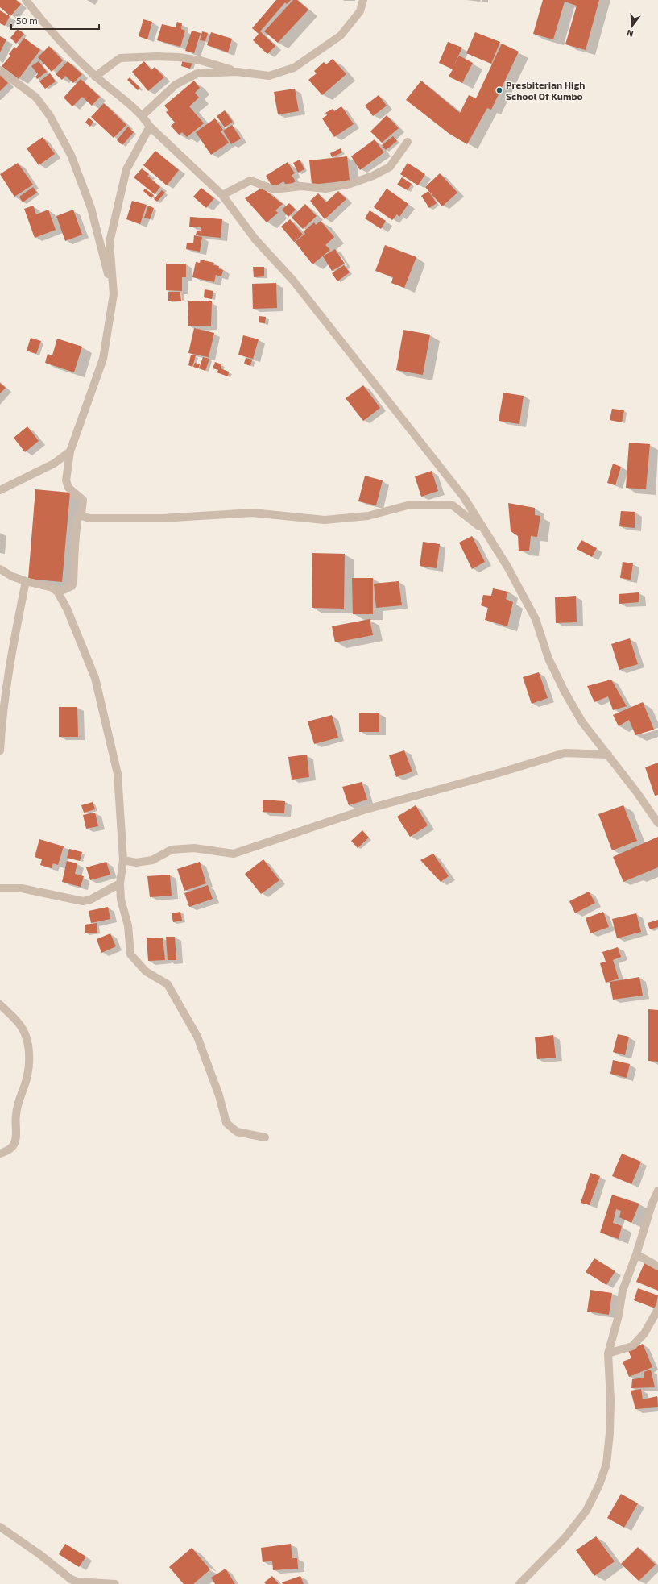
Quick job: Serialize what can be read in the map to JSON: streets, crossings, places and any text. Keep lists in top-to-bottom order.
{
  "places": ["Presbiterian High School Of Kumbo"],
  "scale_bar": "50 m",
  "north": "bottom"
}
